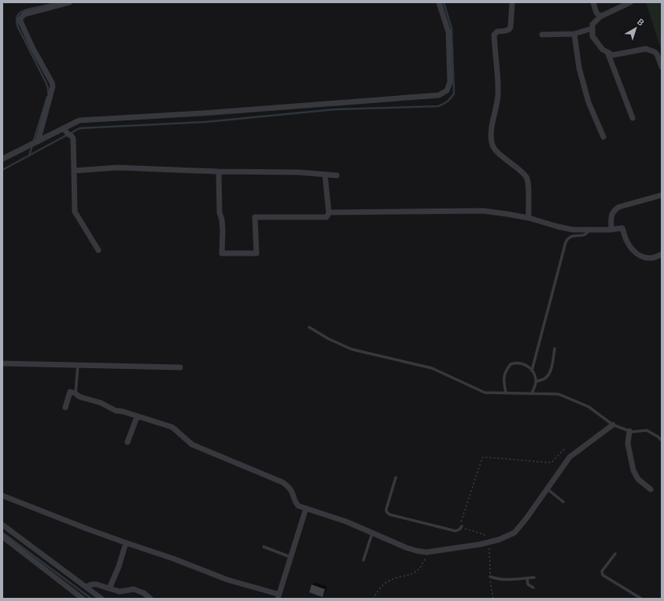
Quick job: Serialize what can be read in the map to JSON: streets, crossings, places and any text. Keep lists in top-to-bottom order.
{
  "north": "top right"
}
